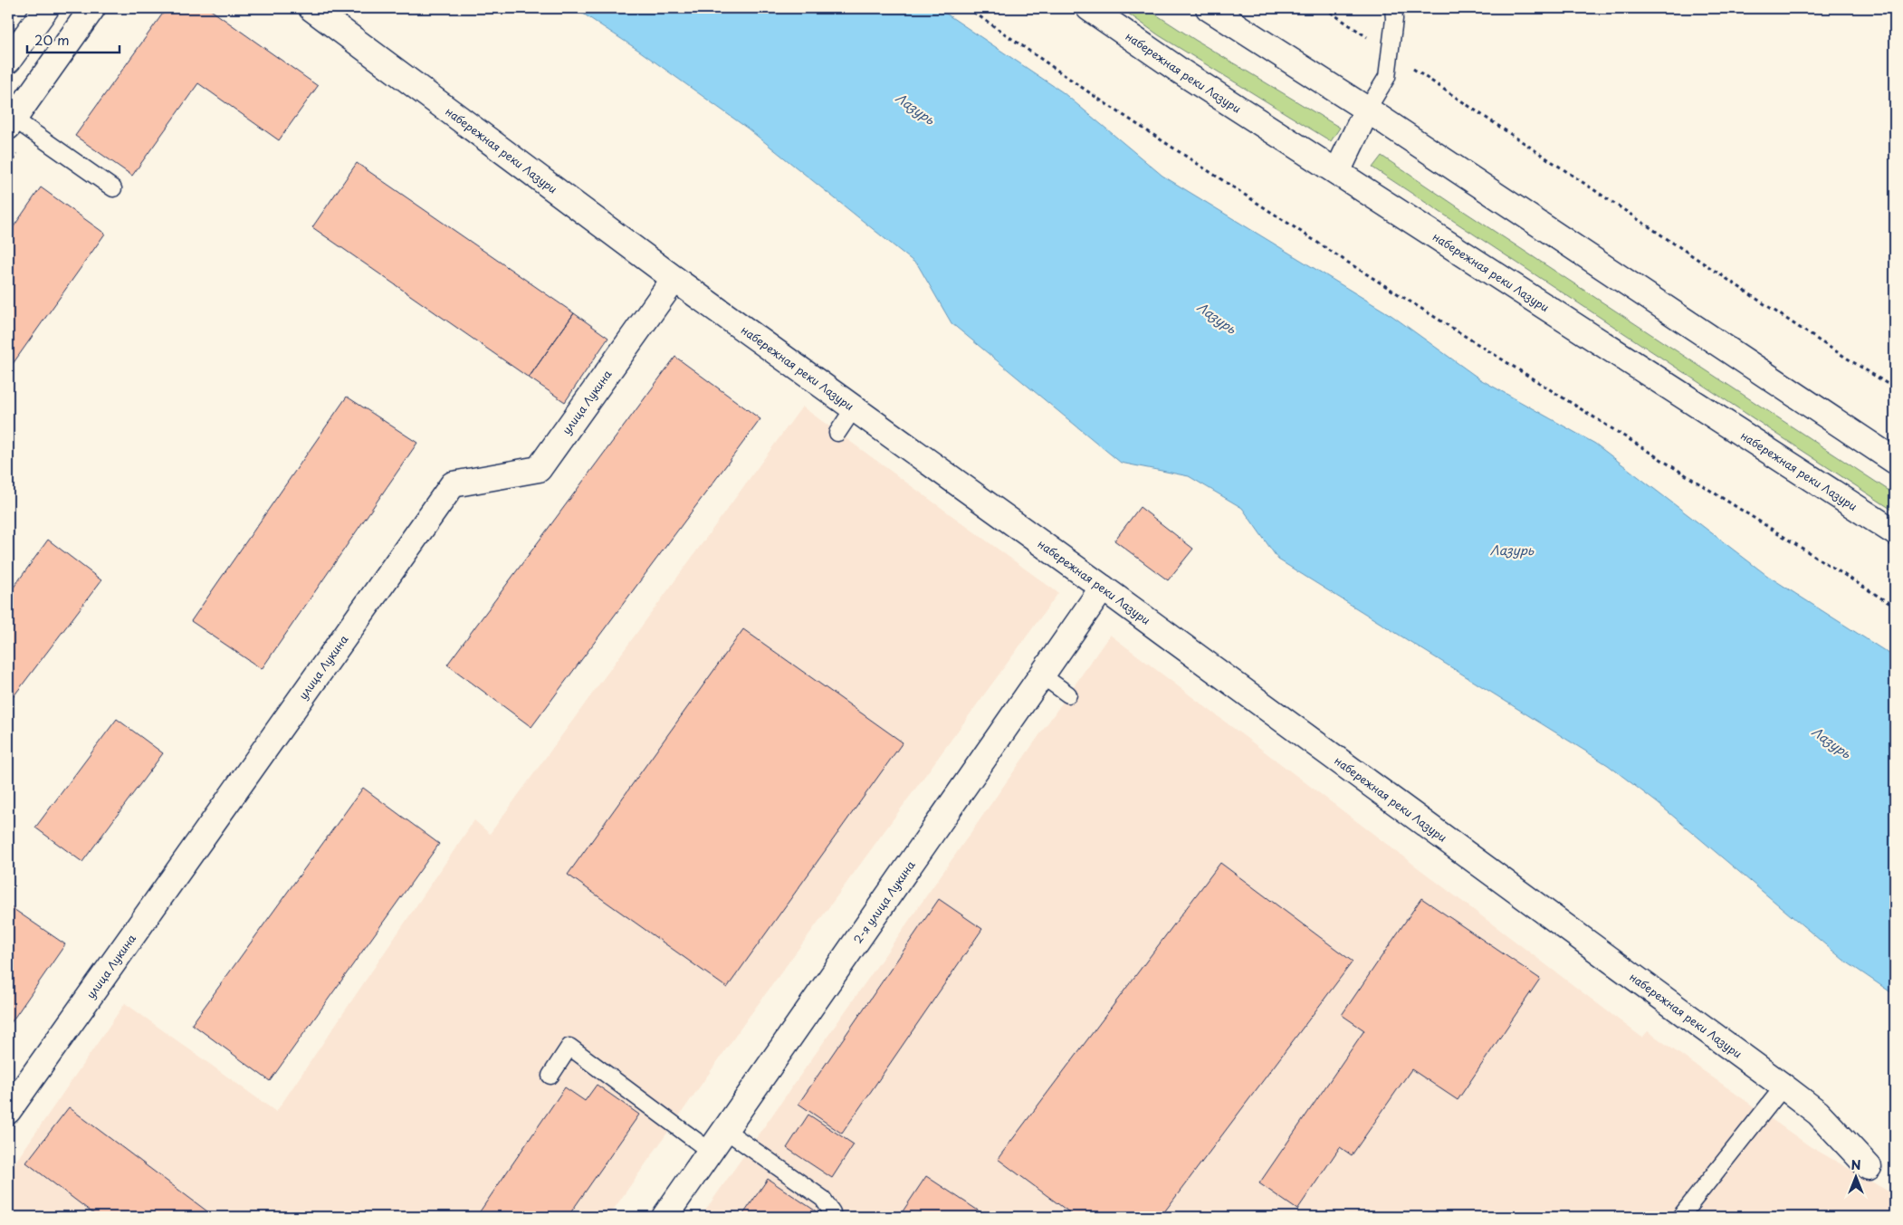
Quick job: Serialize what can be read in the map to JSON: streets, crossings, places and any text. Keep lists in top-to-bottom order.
{
  "streets": {
    "street": ["набережная реки Лазури", "улица Лукина", "2-я улица Лукина"]
  },
  "crossings": [
    ["набережная реки Лазури", "улица Лукина"],
    ["набережная реки Лазури", "2-я улица Лукина"]
  ],
  "water": ["Лазурь"],
  "scale_bar": "20 m",
  "north": "top"
}
